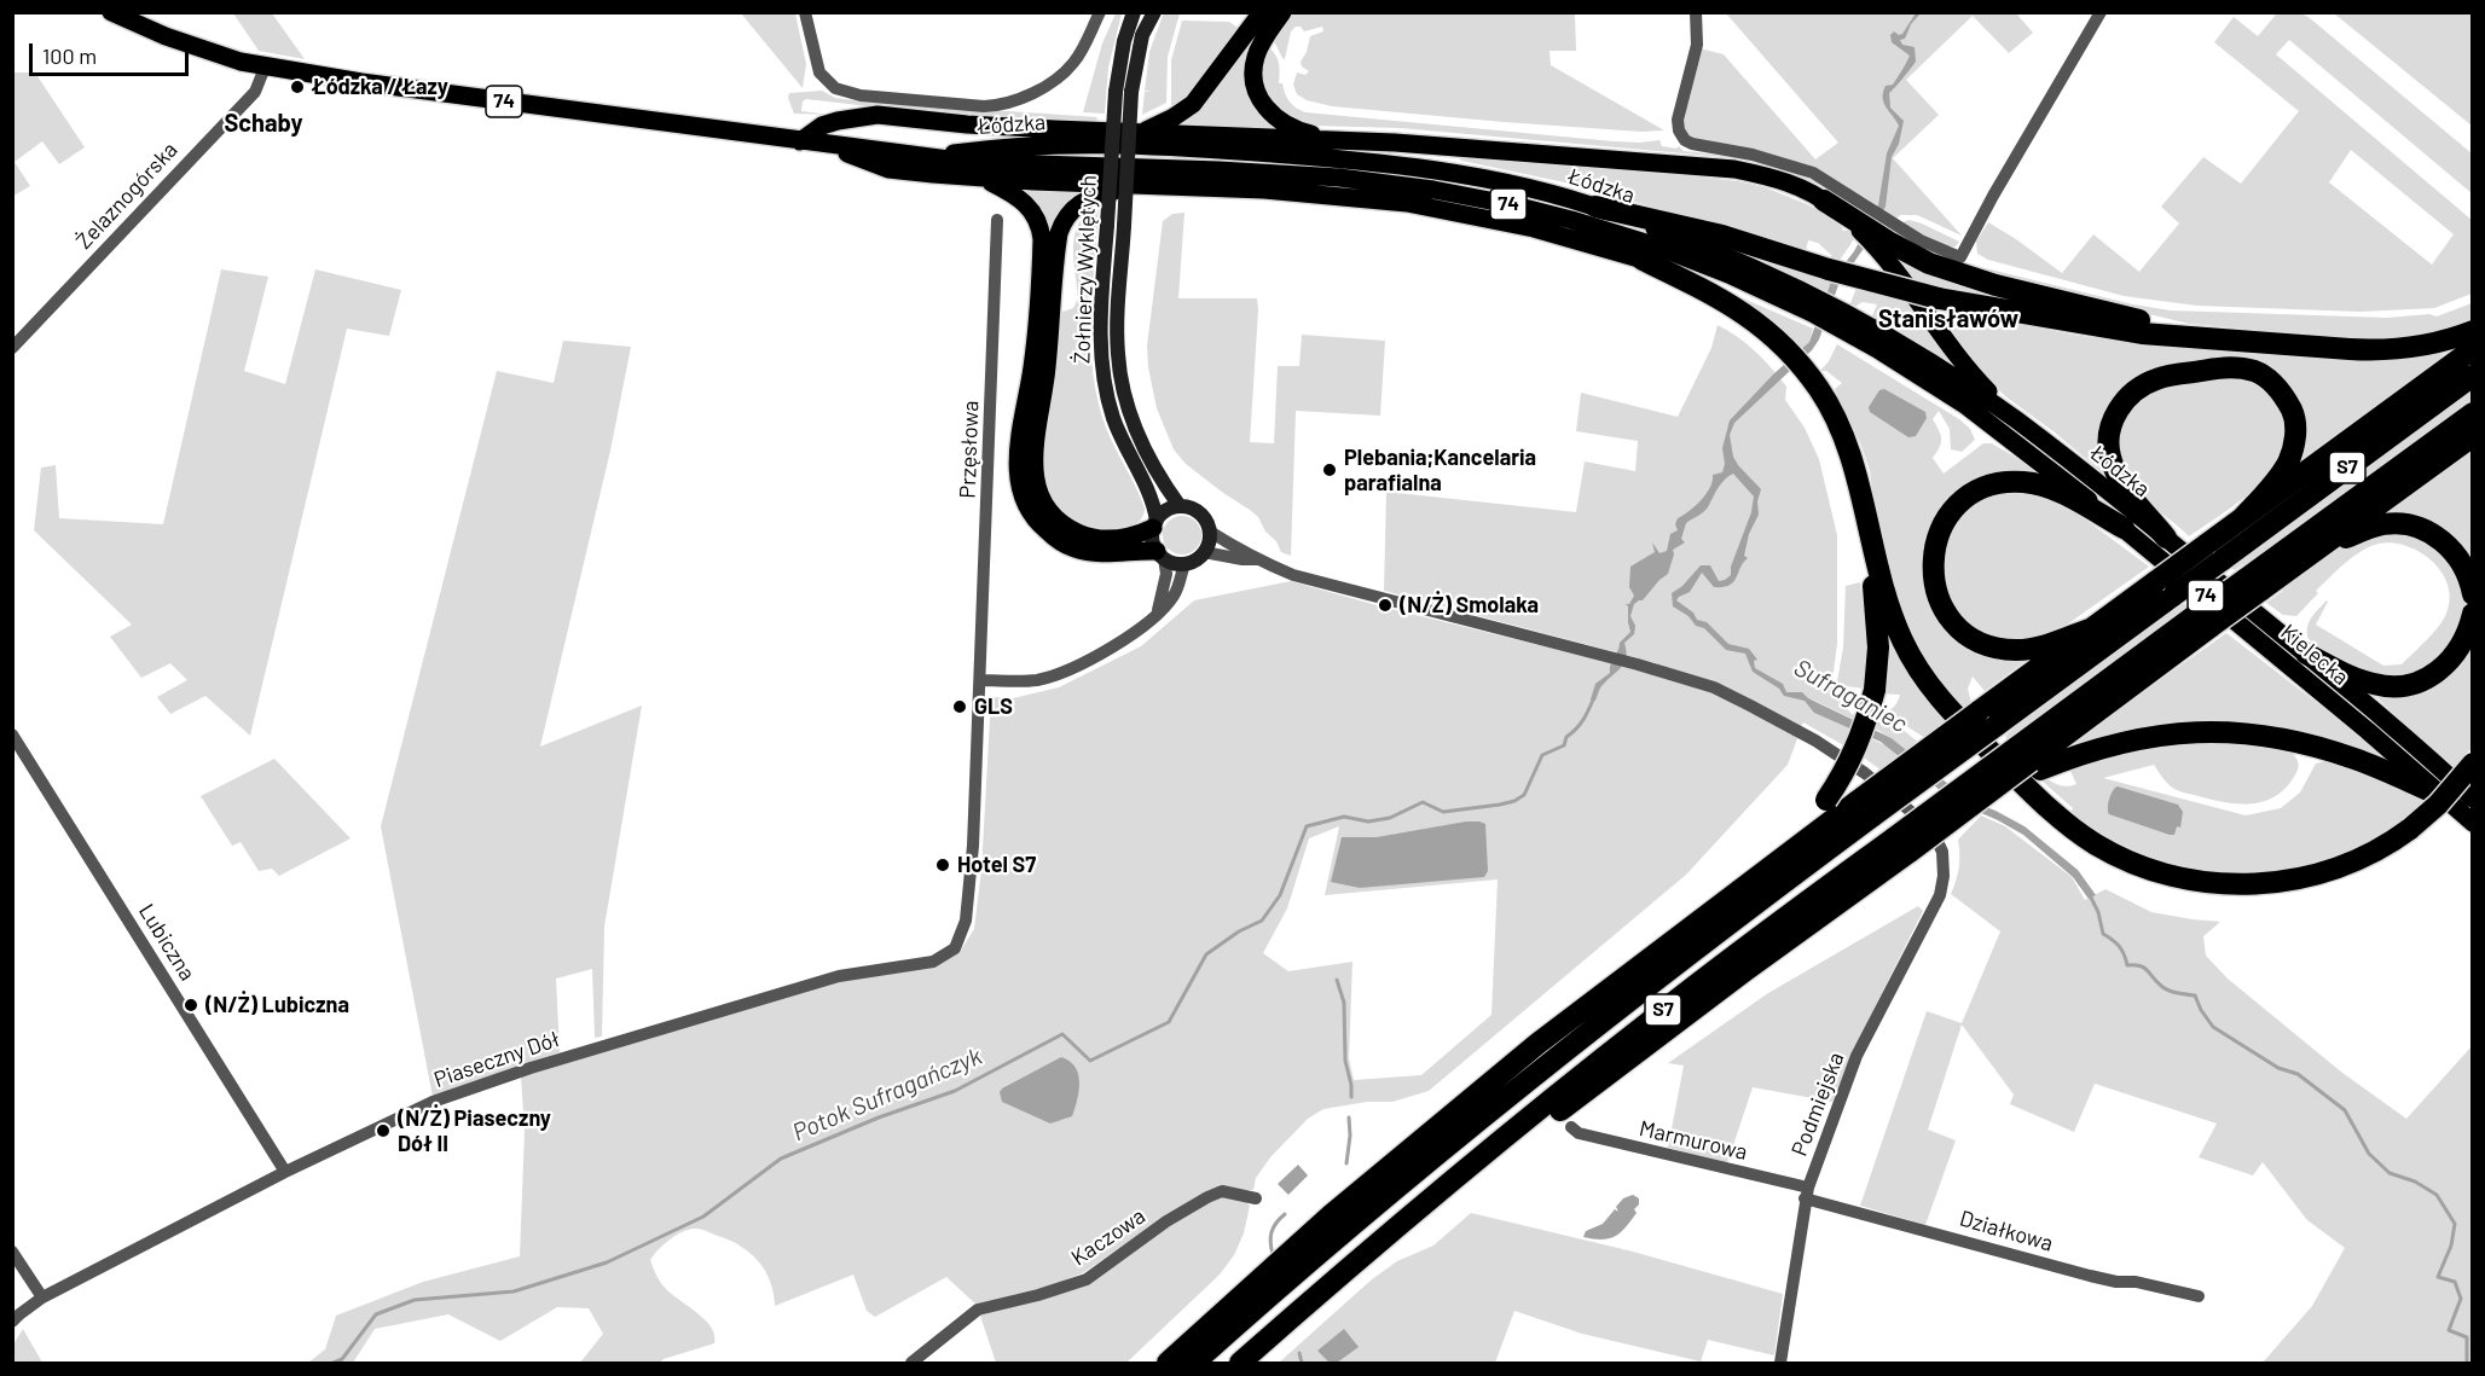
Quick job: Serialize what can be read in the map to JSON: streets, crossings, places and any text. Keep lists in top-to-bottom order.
{
  "streets": {
    "highway": ["S7"],
    "main road": ["74", "Łódzka", "Kielecka"],
    "street": [
      "Żelaznogórska",
      "Żołnierzy Wyklętych",
      "Przęsłowa",
      "Lubiczna",
      "Piaseczny Dół",
      "Podmiejska",
      "Marmurowa",
      "Działkowa",
      "Kaczowa"
    ]
  },
  "crossings": [
    ["74", "Łódzka"],
    ["Łódzka", "Żelaznogórska"],
    ["Łódzka", "Kielecka"],
    ["Przęsłowa", "Piaseczny Dół"],
    ["Lubiczna", "Piaseczny Dół"],
    ["Podmiejska", "Marmurowa"],
    ["Podmiejska", "Działkowa"],
    ["Marmurowa", "Działkowa"]
  ],
  "districts": ["Schaby", "Stanisławów"],
  "water": ["Sufraganiec", "Potok Sufragańczyk"],
  "places": [
    "Łódzka / Łazy",
    "Plebania;Kancelaria parafialna",
    "(N/Ż) Smolaka",
    "GLS",
    "Hotel S7",
    "(N/Ż) Lubiczna",
    "(N/Ż) Piaseczny Dół II"
  ],
  "scale_bar": "100 m"
}
